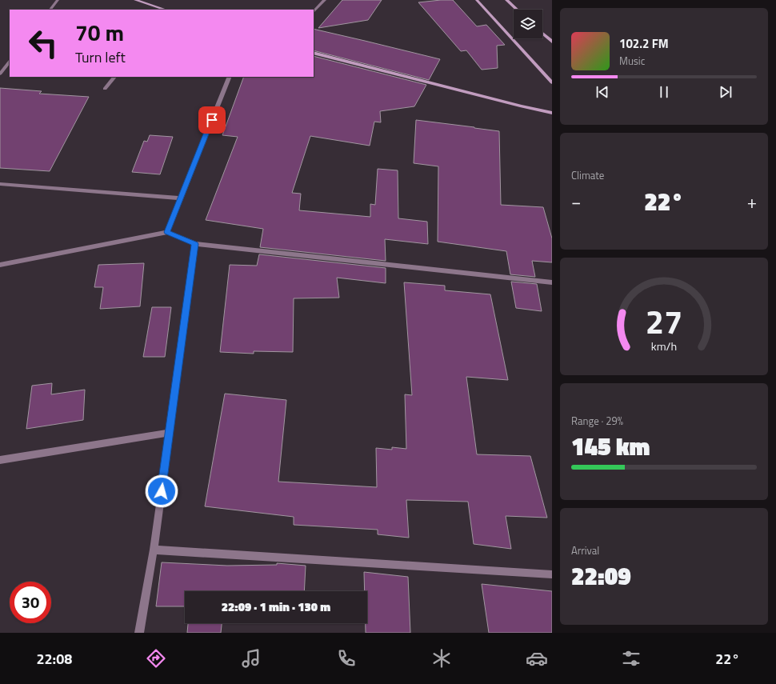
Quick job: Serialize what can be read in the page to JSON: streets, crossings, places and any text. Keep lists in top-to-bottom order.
{
  "page": {
    "turn": ["70 m", "Turn left"],
    "song": ["102.2 FM", "Music"],
    "tile": [
      "Climate",
      ["Range · 29%", "145 km"],
      ["Arrival", "22:09"]
    ],
    "heat": ["−", "22°", "+"],
    "limit": "30",
    "trip": "22:09 · 1 min · 130 m",
    "tabs": ["22:08", "22°"],
    "gauge": ["27", "km/h"]
  }
}
